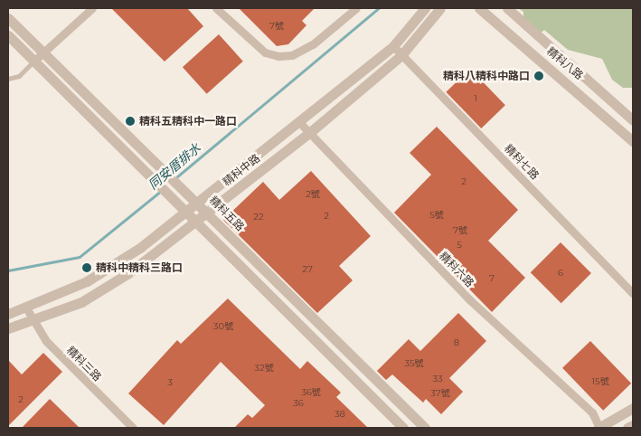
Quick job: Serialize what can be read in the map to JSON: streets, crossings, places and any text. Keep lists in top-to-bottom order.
{
  "streets": {
    "street": [
      "精科八路",
      "精科七路",
      "精科中路",
      "精科五路",
      "精科六路",
      "精科三路"
    ]
  },
  "crossings": [
    ["精科七路", "精科中路"],
    ["精科中路", "精科五路"],
    ["精科中路", "精科六路"],
    ["精科中路", "精科三路"]
  ],
  "water": ["同安厝排水"],
  "places": ["精科八精科中路口", "精科五精科中一路口", "精科中精科三路口"],
  "house_numbers": [
    "7號",
    "1",
    "2",
    "2號",
    "5號",
    "2",
    "22",
    "7號",
    "5",
    "27",
    "6",
    "7",
    "30號",
    "8",
    "35號",
    "32號",
    "33",
    "15號",
    "3",
    "36號",
    "37號",
    "2",
    "36",
    "38"
  ]
}
